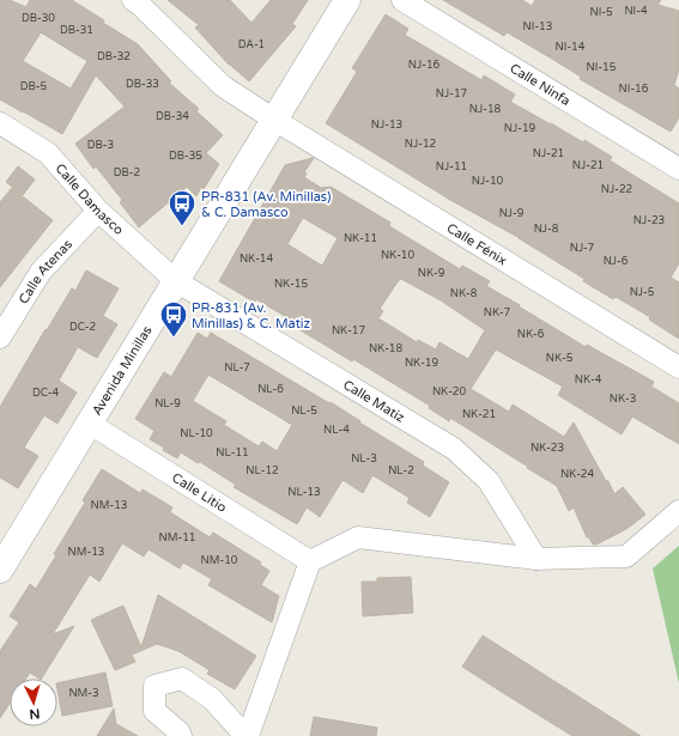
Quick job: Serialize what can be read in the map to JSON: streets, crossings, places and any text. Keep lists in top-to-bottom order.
{
  "streets": {
    "street": [
      "Calle Ninfa",
      "Calle Damasco",
      "Calle Fénix",
      "Calle Atenas",
      "Avenida Minillas",
      "Calle Matiz",
      "Calle Litio"
    ]
  },
  "crossings": [
    ["Calle Damasco", "Calle Atenas"],
    ["Calle Damasco", "Avenida Minillas"],
    ["Calle Damasco", "Calle Matiz"],
    ["Calle Fénix", "Avenida Minillas"],
    ["Avenida Minillas", "Calle Matiz"],
    ["Avenida Minillas", "Calle Litio"]
  ],
  "places": {
    "bus stop": ["PR-831 (Av. Minillas) & C. Damasco", "PR-831 (Av. Minillas) & C. Matiz"]
  },
  "house_numbers": [
    "NI-4",
    "NI-5",
    "DB-30",
    "NI-13",
    "DB-31",
    "DA-1",
    "NI-14",
    "DB-32",
    "NJ-16",
    "NI-15",
    "DB-33",
    "DB-5",
    "NI-16",
    "NJ-17",
    "NJ-18",
    "DB-34",
    "NJ-13",
    "NJ-19",
    "NJ-12",
    "DB-3",
    "NJ-21",
    "DB-35",
    "NJ-21",
    "NJ-11",
    "DB-2",
    "NJ-10",
    "NJ-22",
    "NJ-9",
    "NJ-23",
    "NJ-8",
    "NK-11",
    "NJ-7",
    "NK-10",
    "NK-14",
    "NJ-6",
    "NK-9",
    "NK-15",
    "NJ-5",
    "NK-8",
    "NK-7",
    "DC-2",
    "NK-17",
    "NK-6",
    "NK-18",
    "NK-5",
    "NK-19",
    "NL-7",
    "NK-4",
    "NL-6",
    "NK-20",
    "DC-4",
    "NK-3",
    "NL-9",
    "NL-5",
    "NK-21",
    "NL-4",
    "NL-10",
    "NK-23",
    "NL-11",
    "NL-3",
    "NL-12",
    "NL-2",
    "NK-24",
    "NL-13",
    "NM-13",
    "NM-11",
    "NM-13",
    "NM-10",
    "NM-3"
  ],
  "north": "bottom"
}
